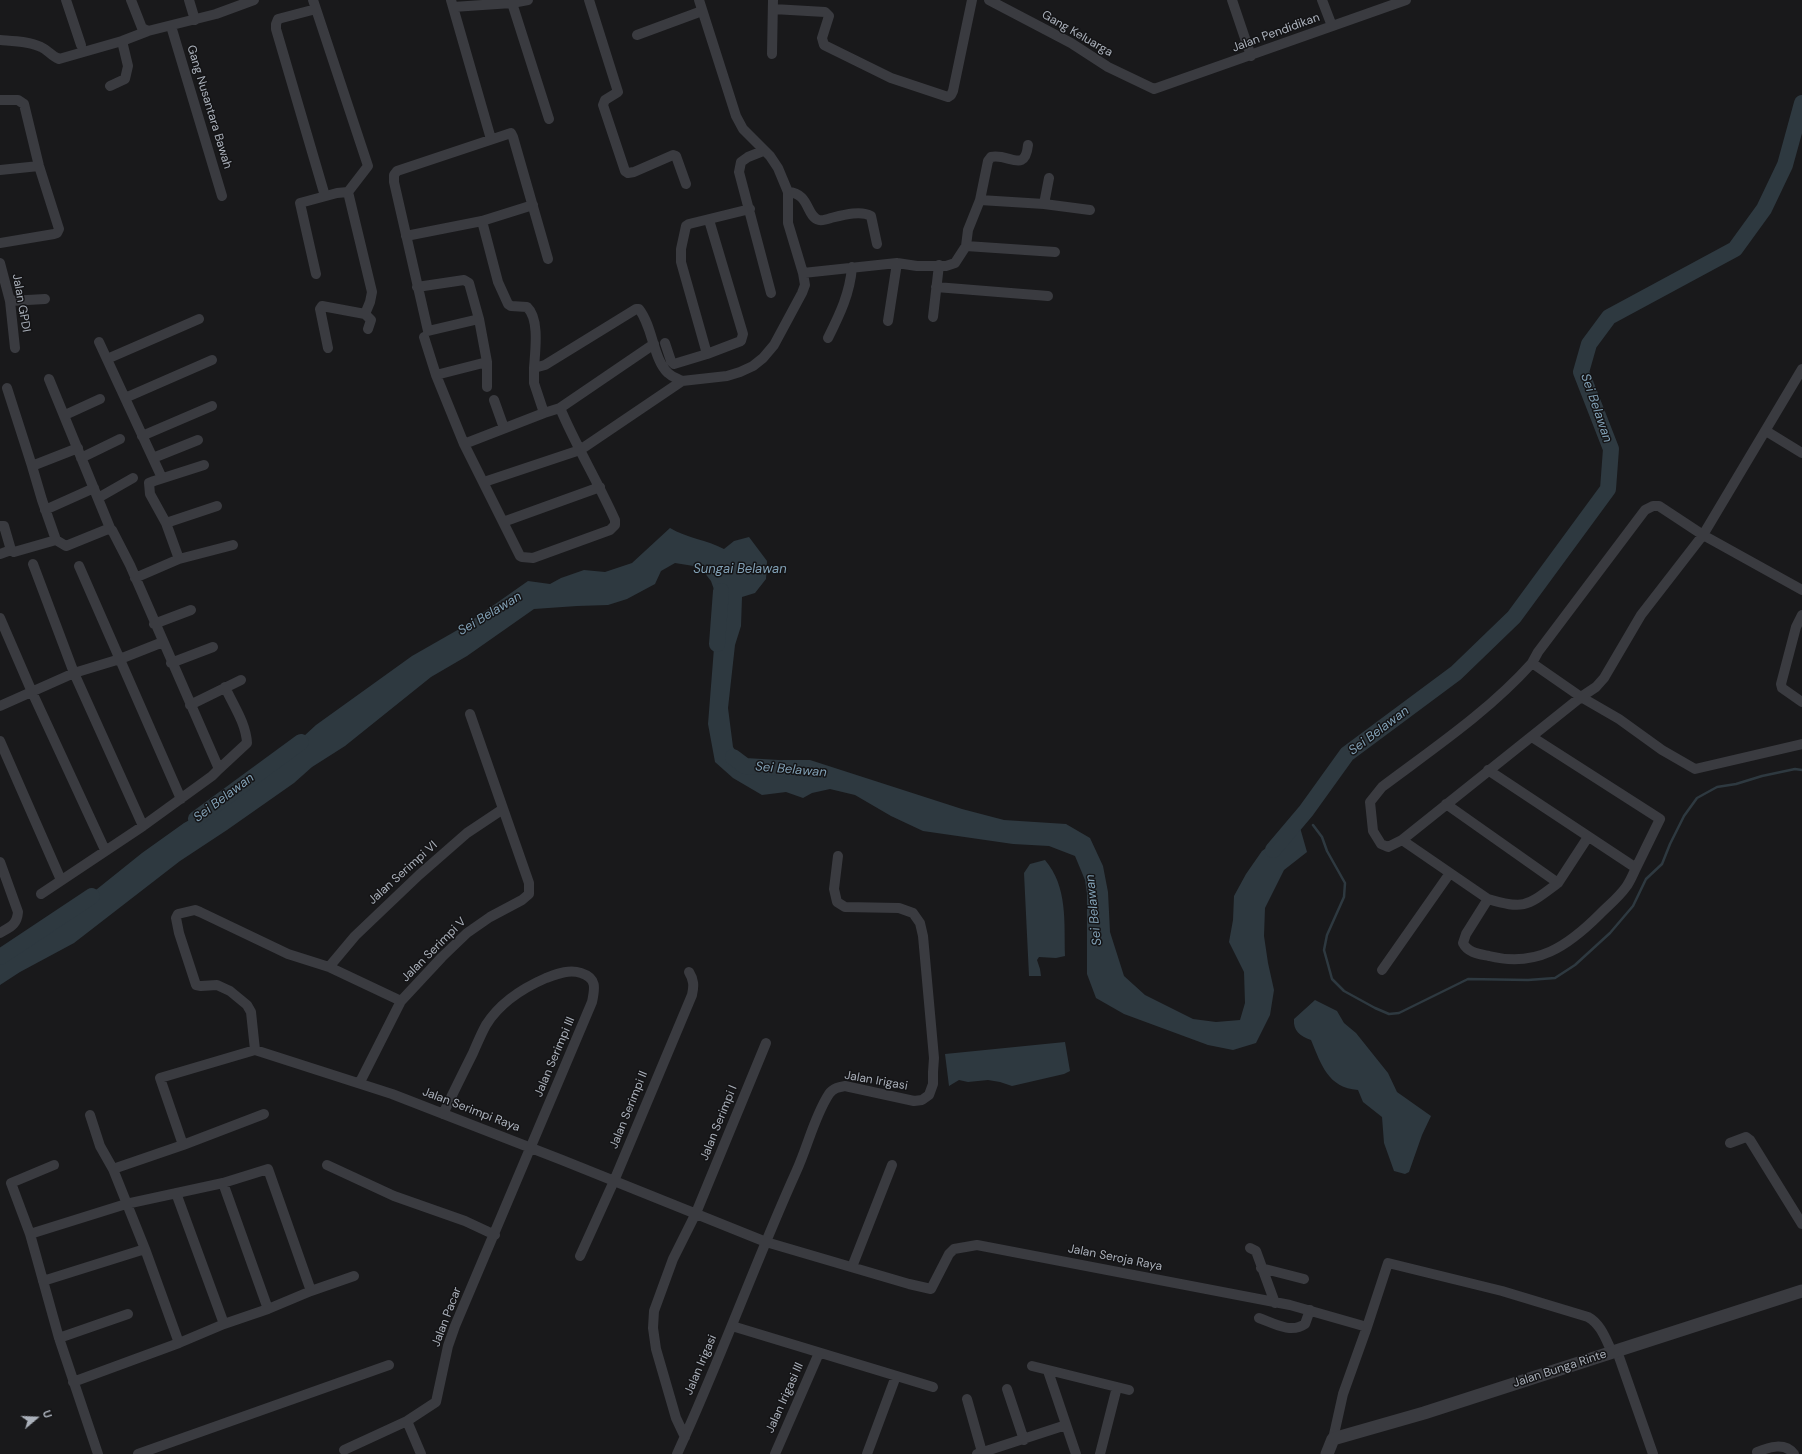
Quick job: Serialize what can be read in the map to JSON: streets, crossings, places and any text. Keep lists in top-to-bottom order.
{
  "streets": {
    "street": [
      "Jalan Pendidikan",
      "Gang Keluarga",
      "Gang Nusantara Bawah",
      "Jalan GPDI",
      "Jalan Serimpi VI",
      "Jalan Serimpi V",
      "Jalan Serimpi III",
      "Jalan Irigasi",
      "Jalan Serimpi Raya",
      "Jalan Serimpi II",
      "Jalan Serimpi I",
      "Jalan Seroja Raya",
      "Jalan Pacar",
      "Jalan Bunga Rinte",
      "Jalan Irigasi III"
    ]
  },
  "crossings": [
    ["Jalan Pendidikan", "Gang Keluarga"],
    ["Jalan Serimpi VI", "Jalan Serimpi V"],
    ["Jalan Serimpi V", "Jalan Serimpi Raya"],
    ["Jalan Serimpi III", "Jalan Serimpi Raya"],
    ["Jalan Serimpi III", "Jalan Pacar"],
    ["Jalan Irigasi", "Jalan Serimpi Raya"],
    ["Jalan Irigasi", "Jalan Serimpi I"],
    ["Jalan Irigasi", "Jalan Seroja Raya"],
    ["Jalan Serimpi Raya", "Jalan Serimpi II"],
    ["Jalan Serimpi Raya", "Jalan Serimpi I"],
    ["Jalan Serimpi Raya", "Jalan Seroja Raya"],
    ["Jalan Serimpi Raya", "Jalan Pacar"]
  ],
  "water": ["Sei Belawan", "Sungai Belawan"],
  "north": "right"
}
